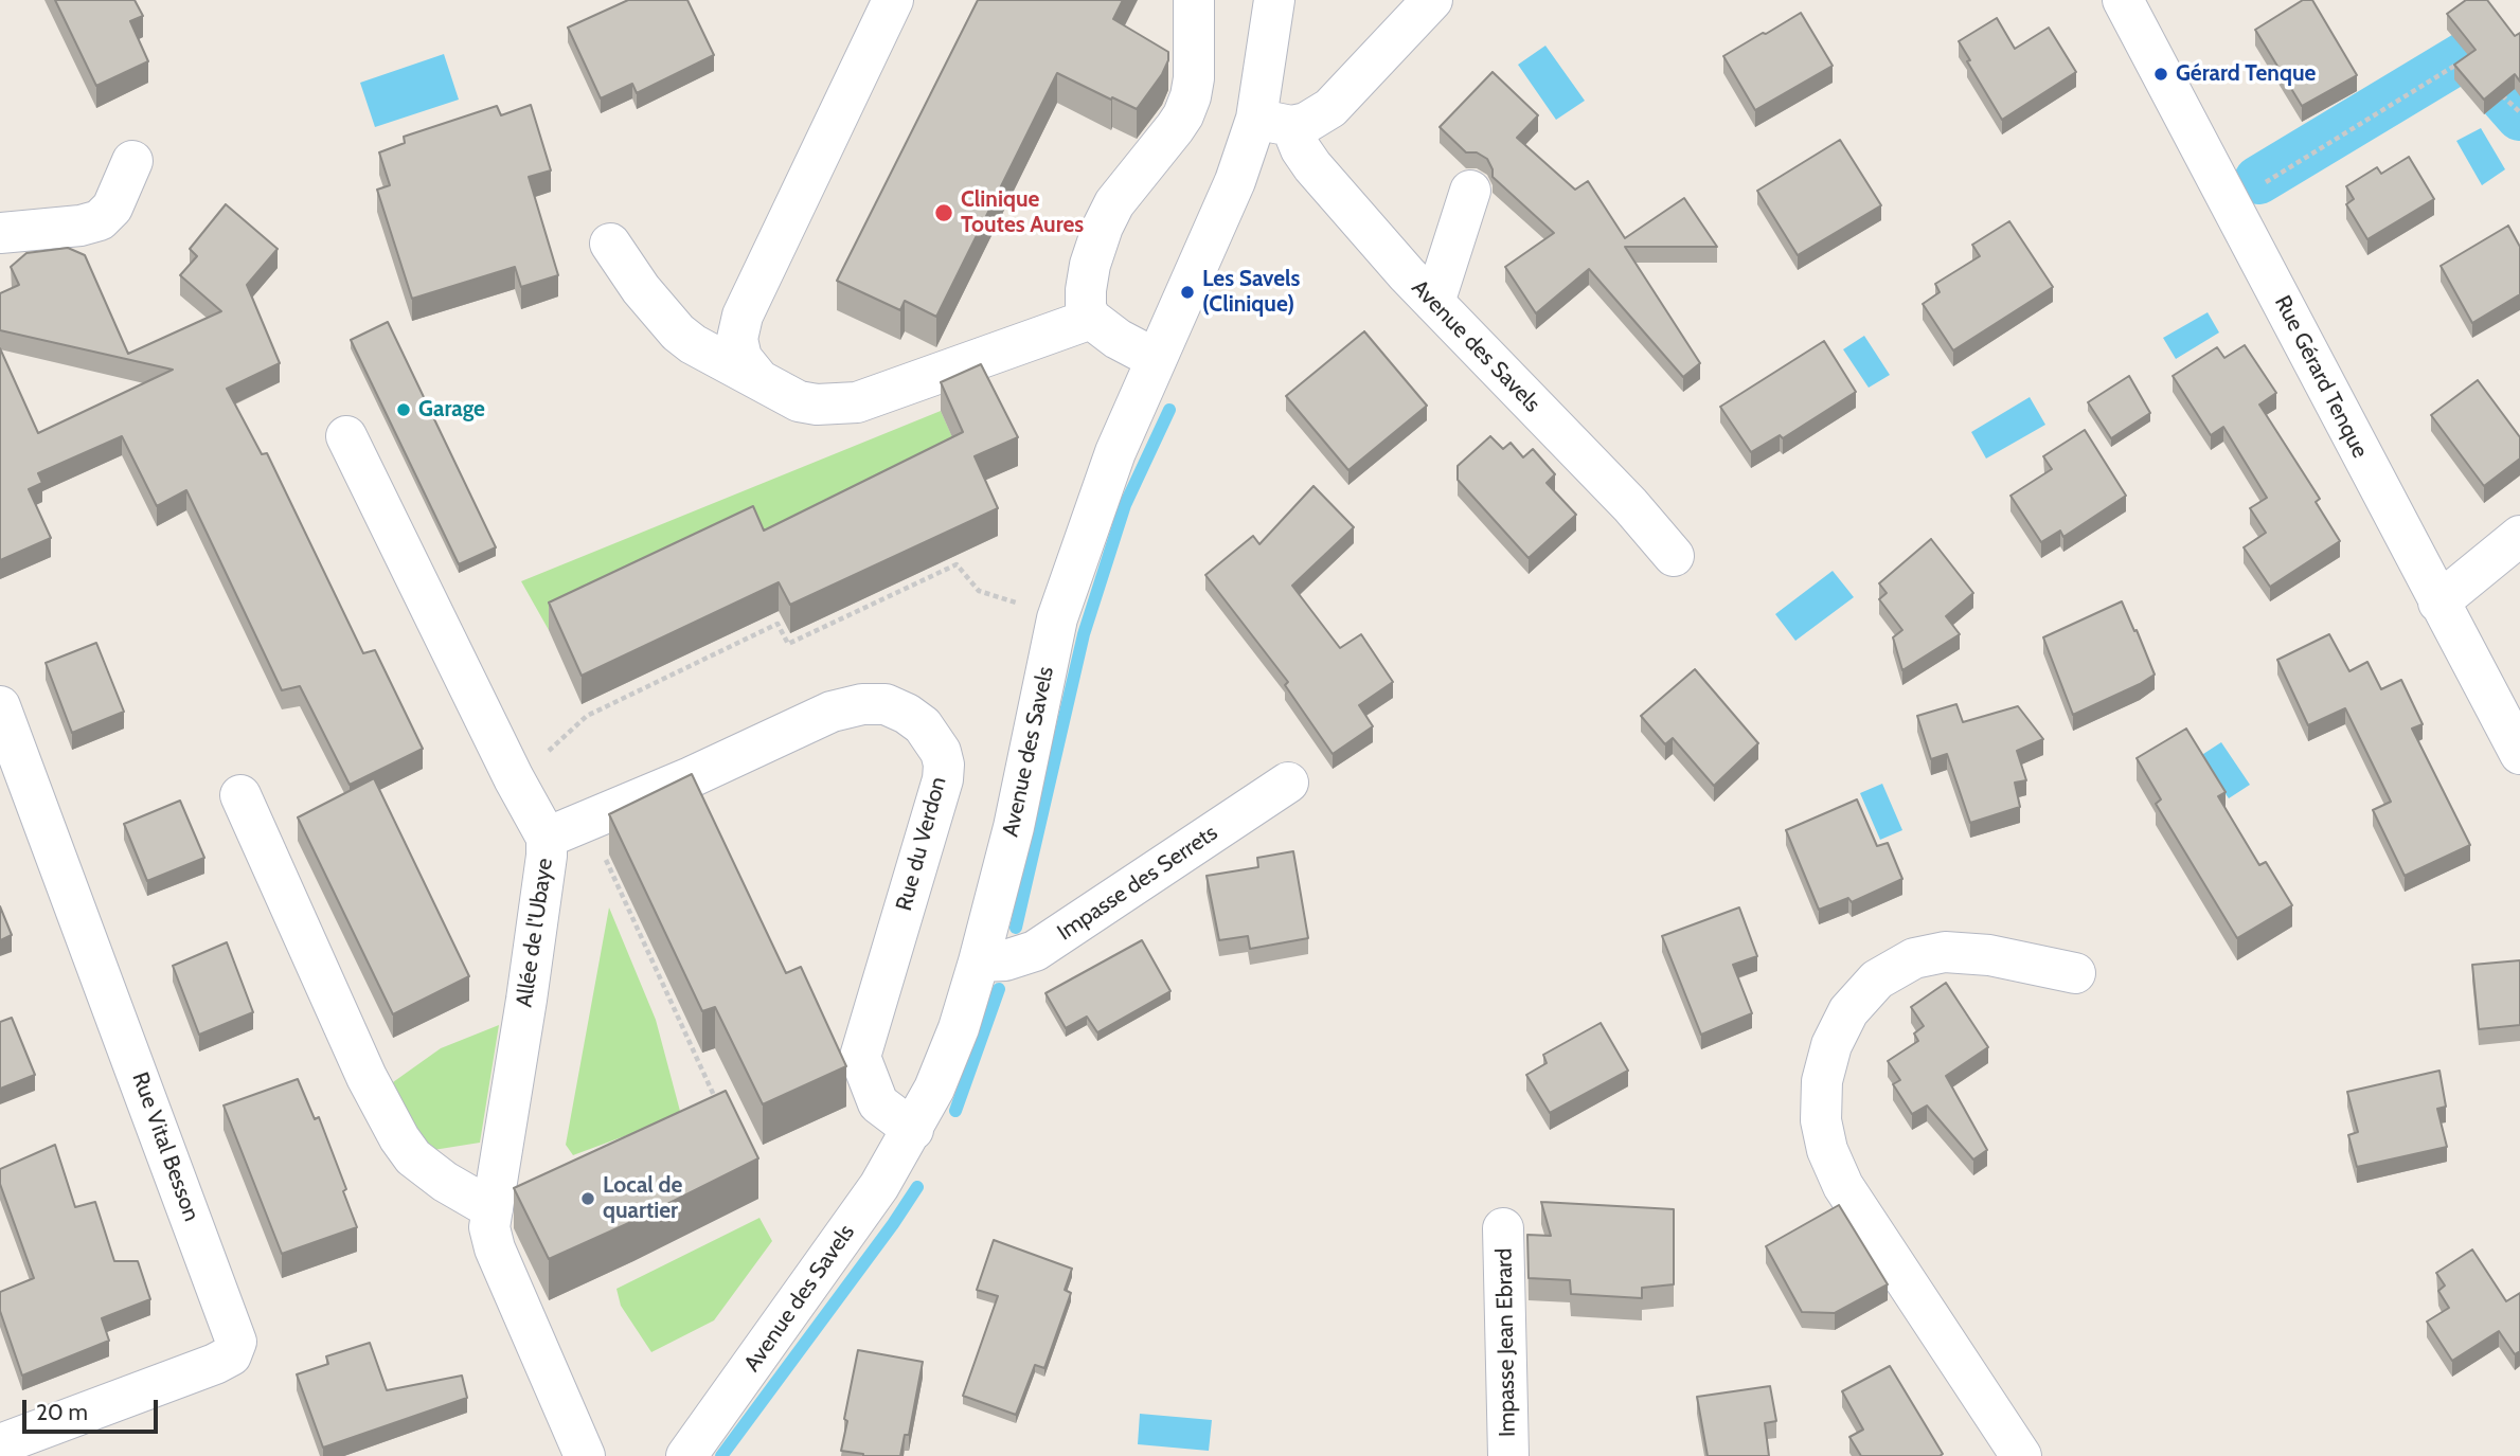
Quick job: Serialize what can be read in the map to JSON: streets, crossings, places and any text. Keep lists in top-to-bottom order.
{
  "streets": {
    "street": [
      "Avenue des Savels",
      "Rue Gérard Tenque",
      "Rue du Verdon",
      "Impasse des Serrets",
      "Allée de l'Ubaye",
      "Rue Vital Besson",
      "Impasse Jean Ebrard"
    ]
  },
  "crossings": [
    ["Avenue des Savels", "Rue du Verdon"],
    ["Avenue des Savels", "Impasse des Serrets"],
    ["Rue du Verdon", "Allée de l'Ubaye"]
  ],
  "places": [
    "Gérard Tenque",
    "Clinique Toutes Aures",
    "Les Savels (Clinique)",
    "Garage",
    "Local de quartier"
  ],
  "scale_bar": "20 m"
}
